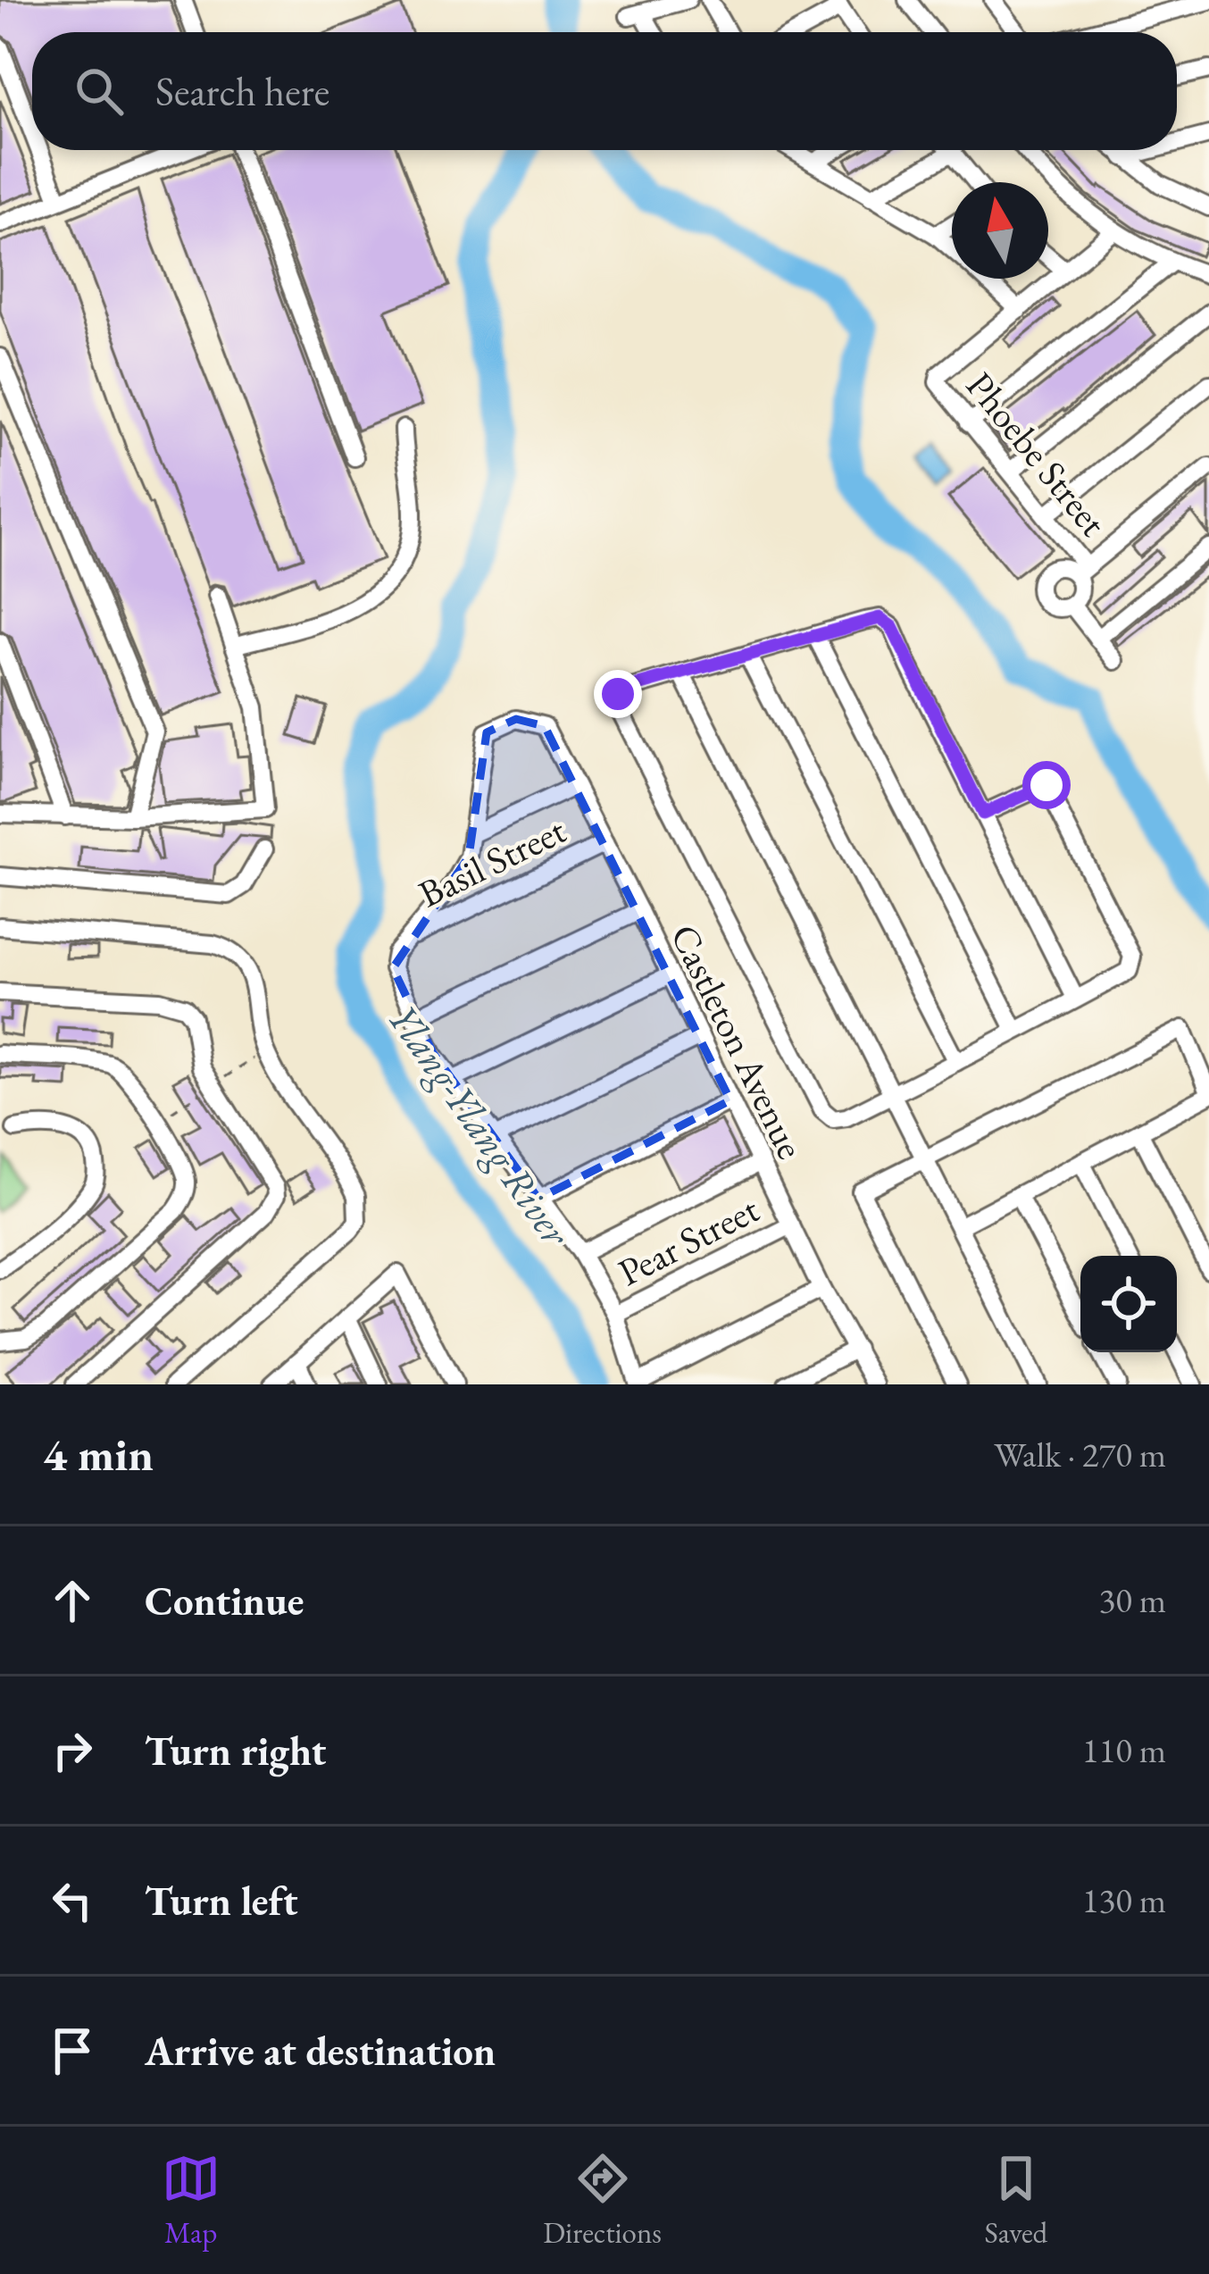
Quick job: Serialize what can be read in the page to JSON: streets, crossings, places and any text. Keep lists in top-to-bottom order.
{
  "streets": {
    "street": [
      "Phoebe Street",
      "Basil Street",
      "Castleton Avenue",
      "Pear Street"
    ]
  },
  "crossings": [
    ["Basil Street", "Castleton Avenue"],
    ["Castleton Avenue", "Pear Street"]
  ],
  "water": ["Ylang-Ylang River"],
  "north": "top",
  "page": {
    "search": "Search here",
    "heading": ["4 min", "Walk · 270 m"],
    "list": [
      ["Continue", "30 m"],
      ["Turn right", "110 m"],
      ["Turn left", "130 m"],
      "Arrive at destination"
    ],
    "nav": ["Map", "Directions", "Saved"]
  }
}
